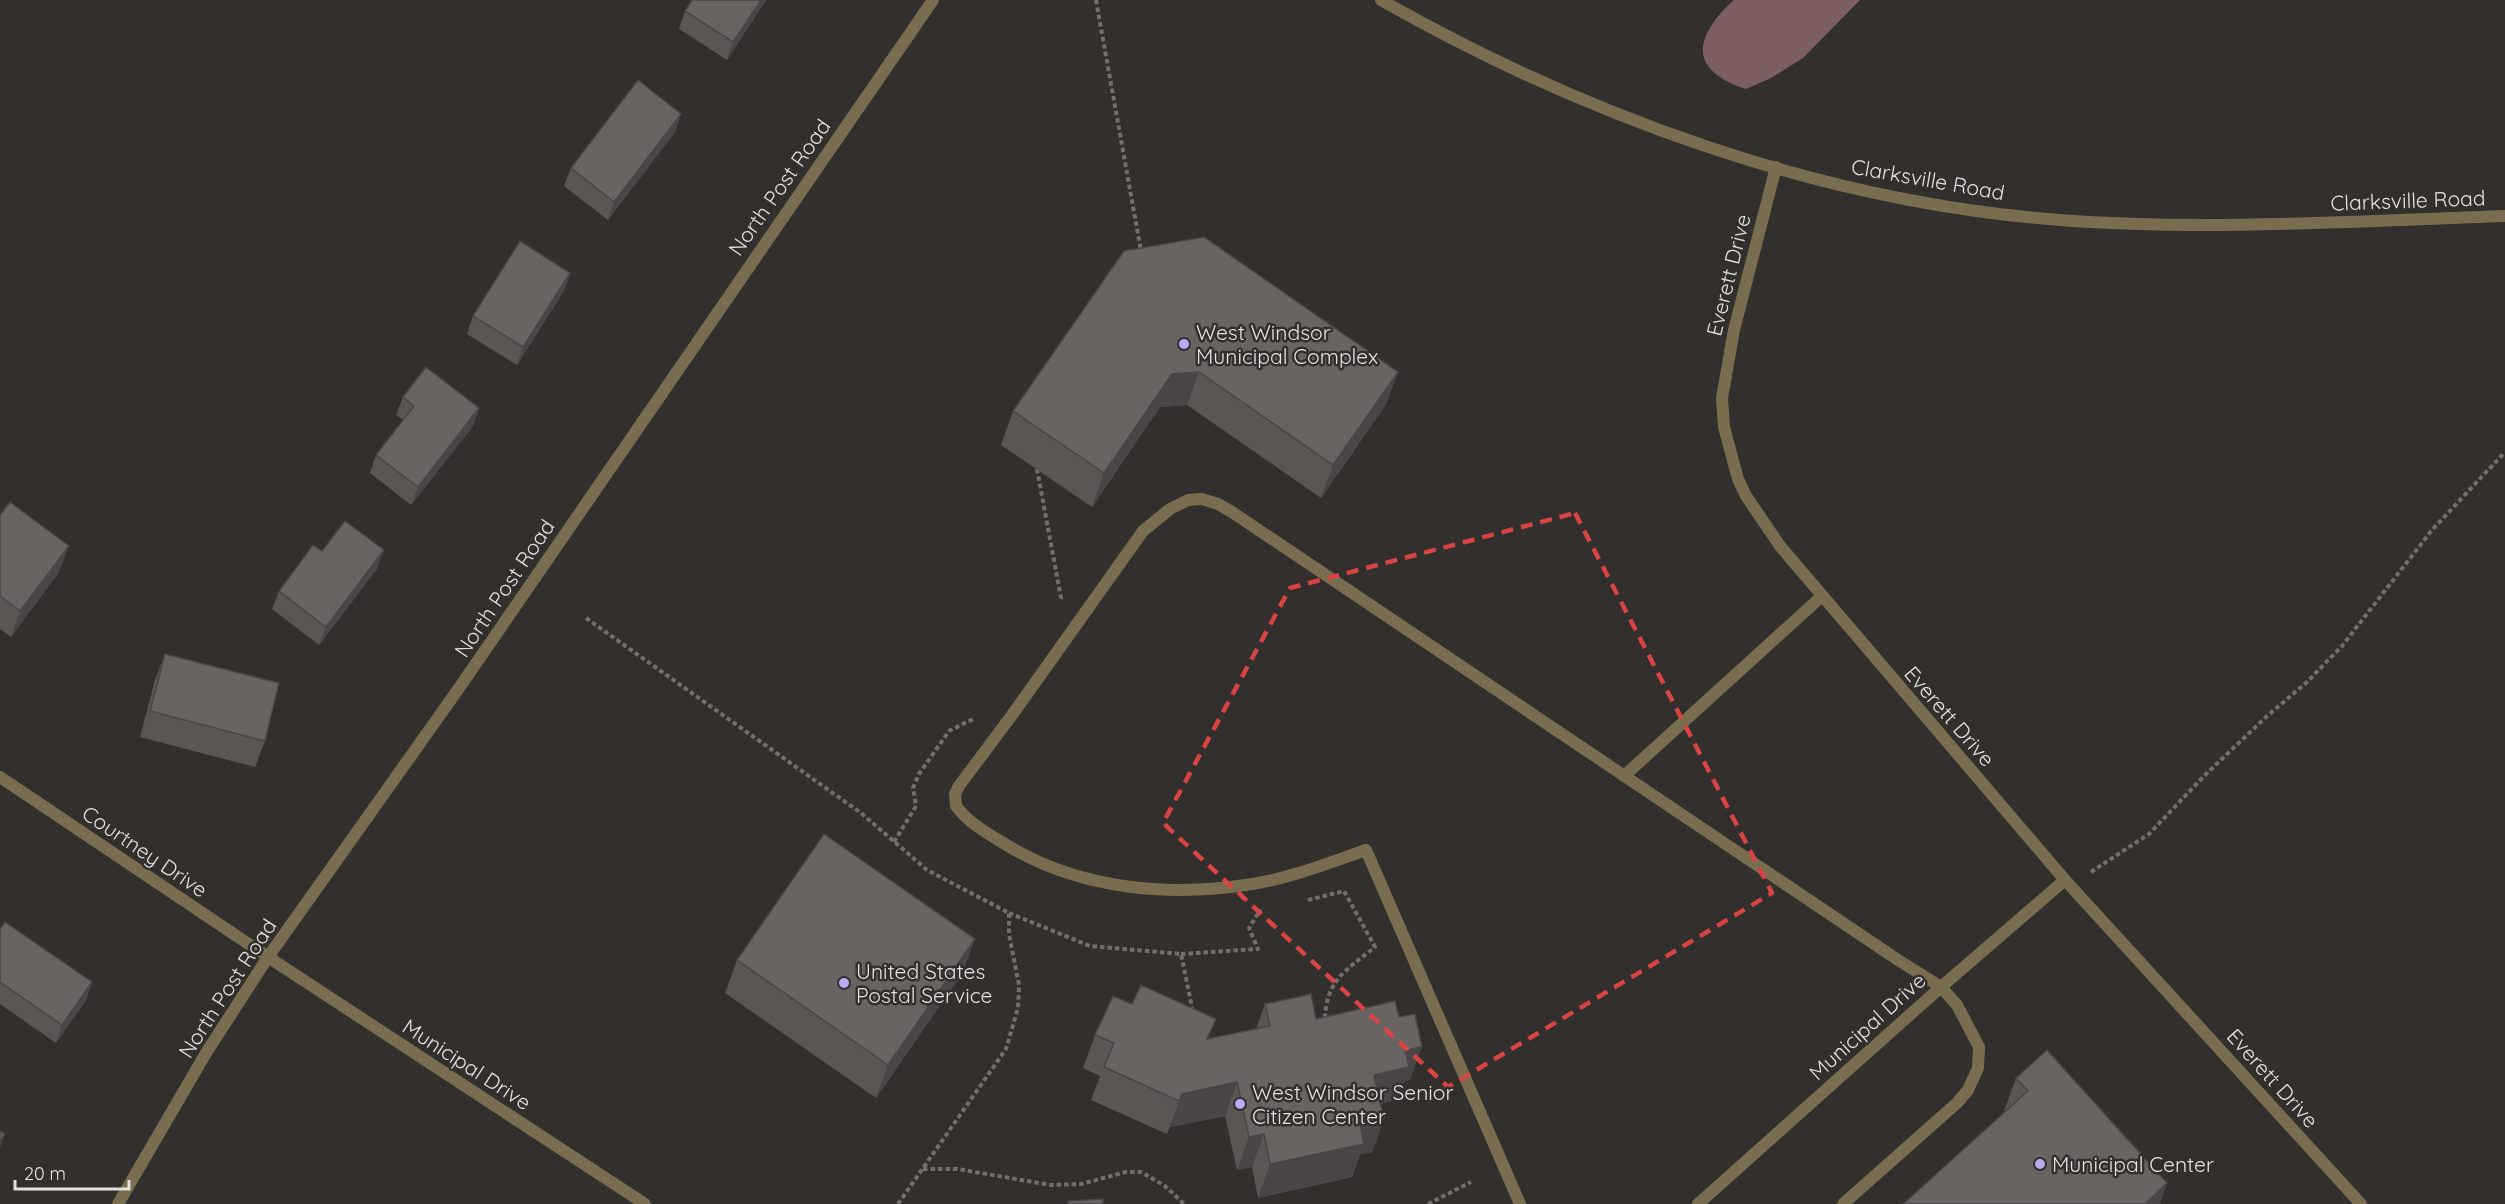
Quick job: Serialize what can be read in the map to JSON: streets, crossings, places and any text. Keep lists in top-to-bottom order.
{
  "streets": {
    "street": [
      "Clarksville Road",
      "North Post Road",
      "Everett Drive",
      "Courtney Drive",
      "Municipal Drive"
    ]
  },
  "crossings": [
    ["Clarksville Road", "Everett Drive"],
    ["North Post Road", "Courtney Drive"],
    ["North Post Road", "Municipal Drive"],
    ["Everett Drive", "Municipal Drive"],
    ["Courtney Drive", "Municipal Drive"]
  ],
  "places": [
    "West Windsor Municipal Complex",
    "United States Postal Service",
    "West Windsor Senior Citizen Center",
    "Municipal Center"
  ],
  "scale_bar": "20 m"
}
